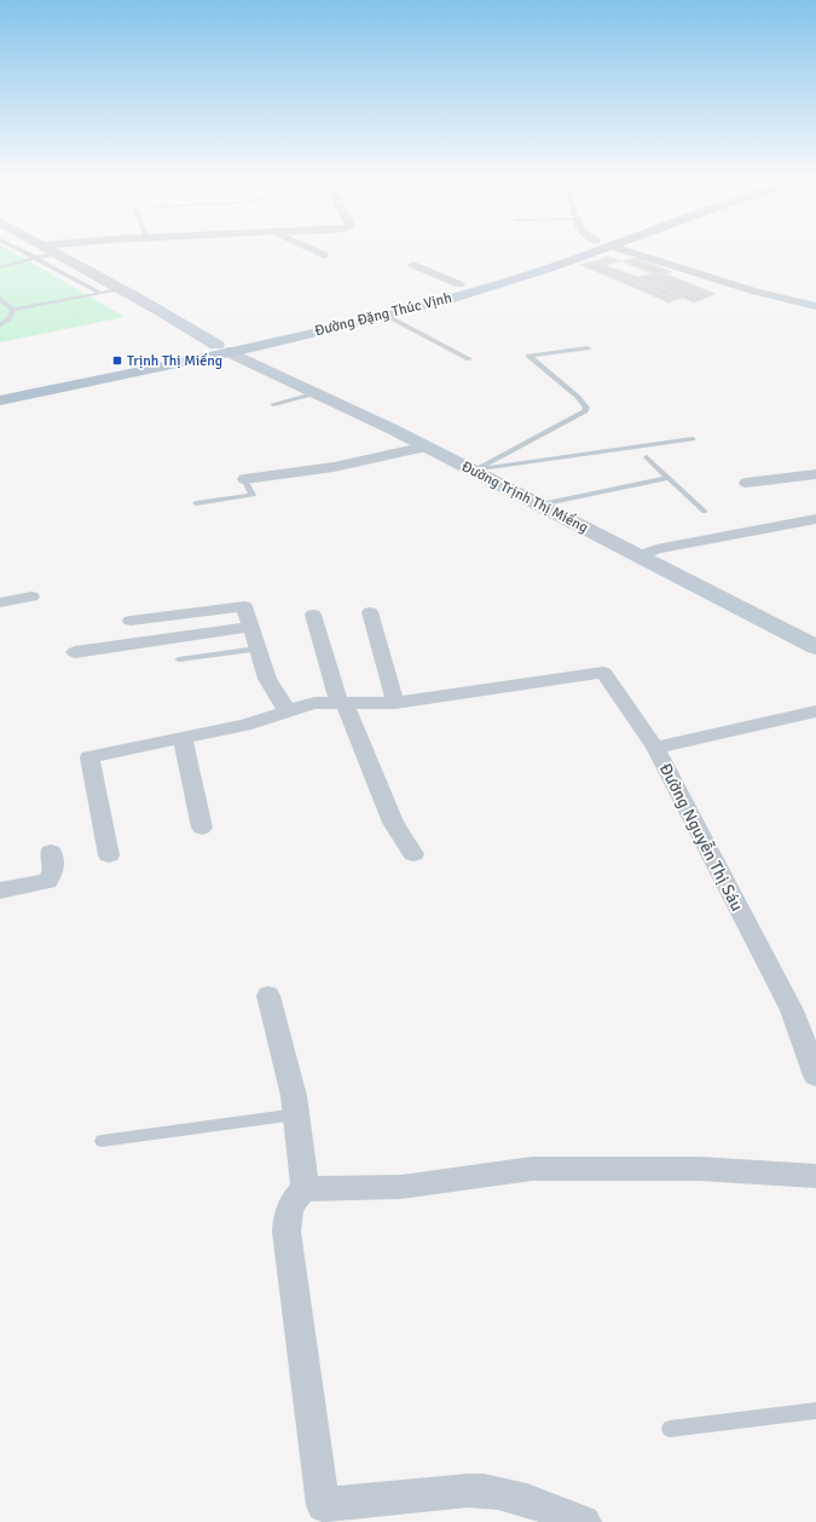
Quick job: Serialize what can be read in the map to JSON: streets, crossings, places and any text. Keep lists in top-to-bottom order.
{
  "streets": {
    "main road": ["Đường Đặng Thúc Vịnh", "Đường Trịnh Thị Miếng"],
    "street": ["Đường Nguyễn Thị Sáu"]
  },
  "crossings": [
    ["Đường Đặng Thúc Vịnh", "Đường Trịnh Thị Miếng"]
  ],
  "places": {
    "transit": ["Trịnh Thị Miếng"]
  }
}
